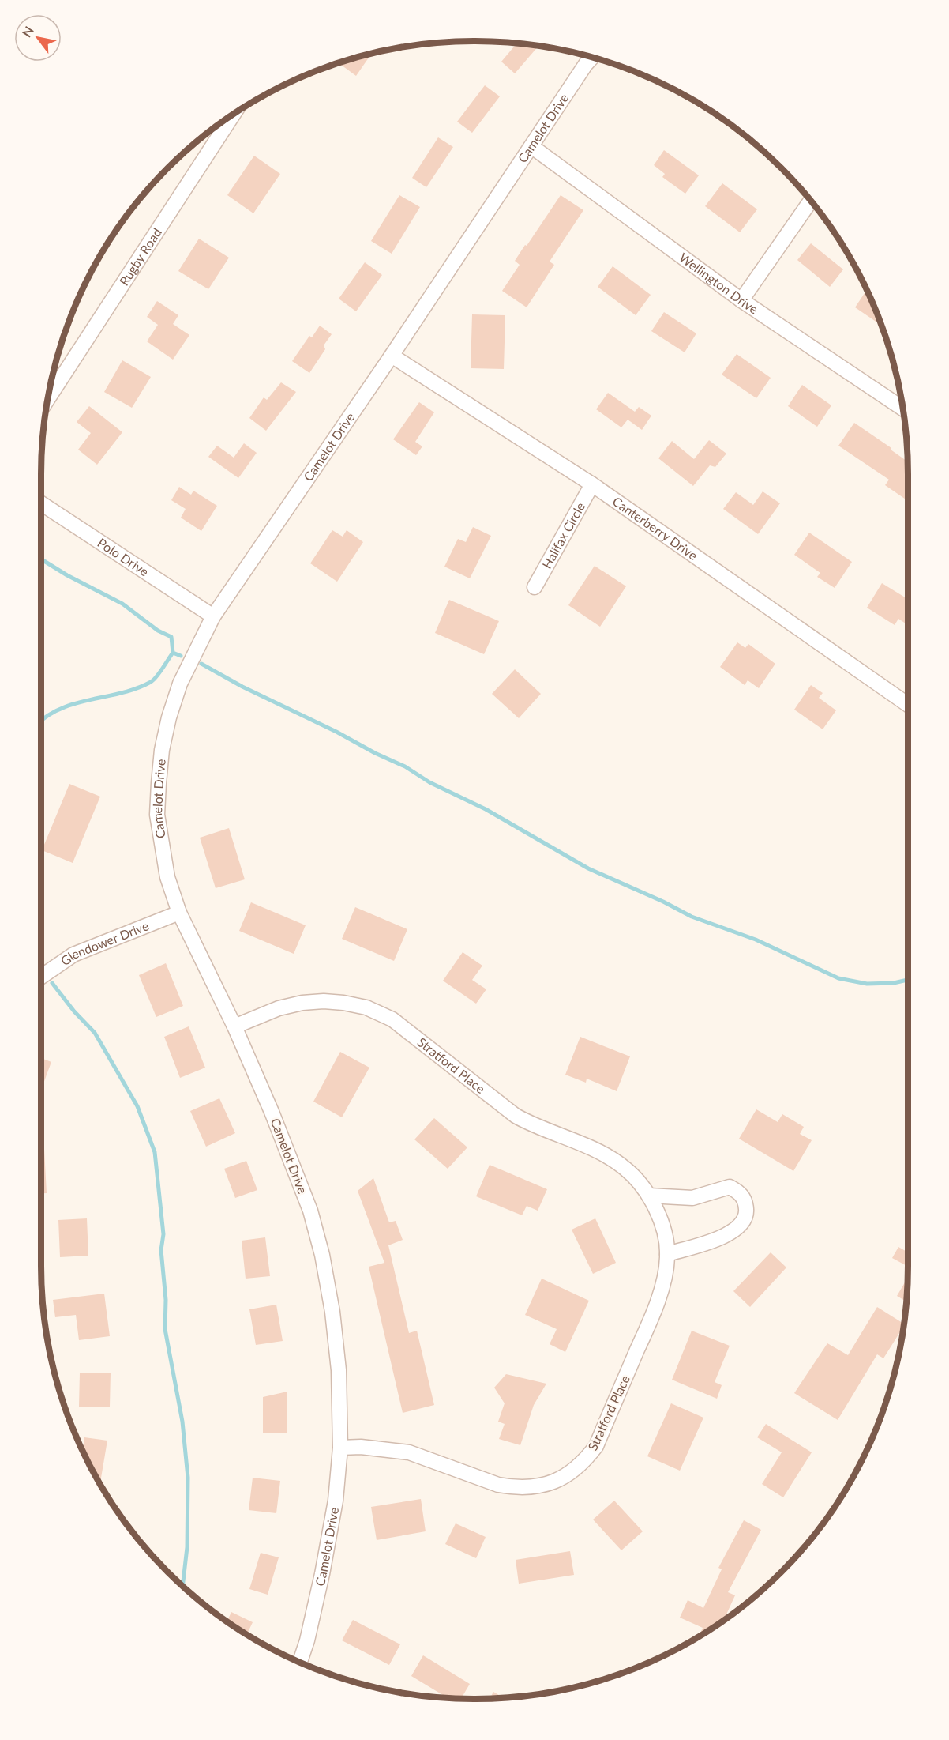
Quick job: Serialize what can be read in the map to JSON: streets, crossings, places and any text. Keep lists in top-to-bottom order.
{
  "streets": {
    "street": [
      "Camelot Drive",
      "Rugby Road",
      "Wellington Drive",
      "Canterberry Drive",
      "Halifax Circle",
      "Polo Drive",
      "Glendower Drive",
      "Stratford Place"
    ]
  },
  "crossings": [
    ["Camelot Drive", "Wellington Drive"],
    ["Camelot Drive", "Canterberry Drive"],
    ["Camelot Drive", "Polo Drive"],
    ["Camelot Drive", "Glendower Drive"],
    ["Camelot Drive", "Stratford Place"],
    ["Canterberry Drive", "Halifax Circle"]
  ],
  "north": "top left"
}
